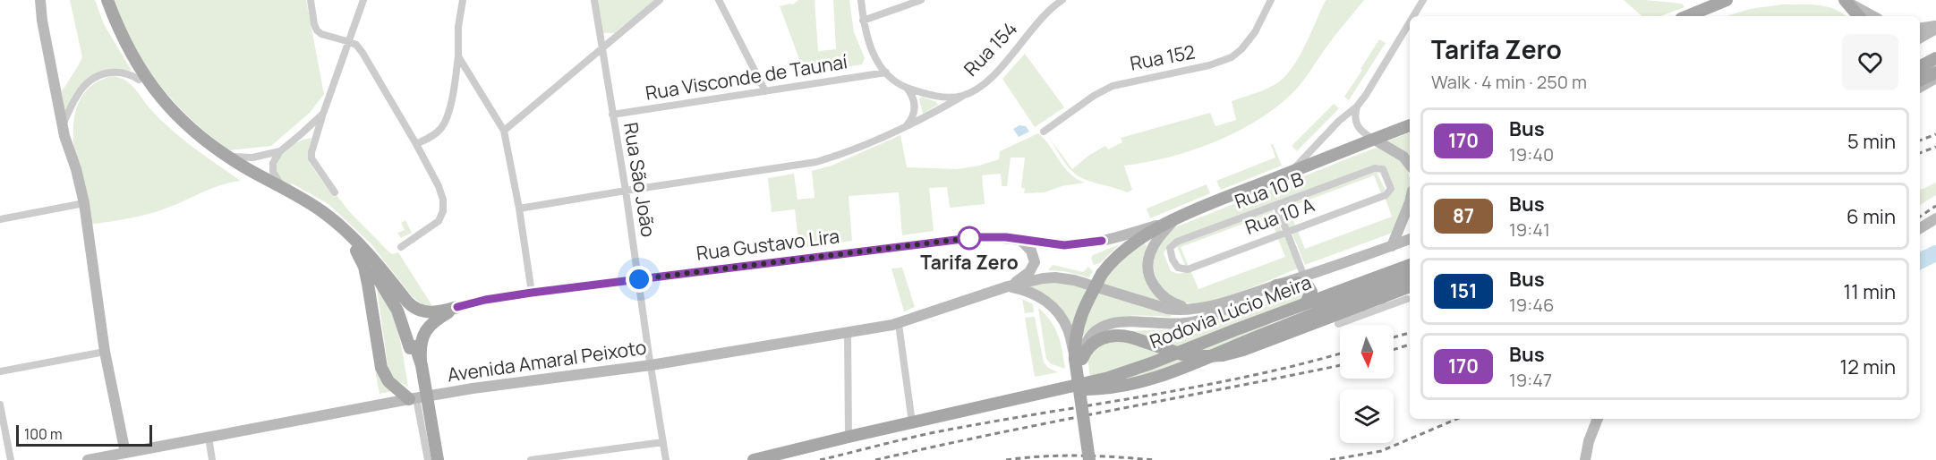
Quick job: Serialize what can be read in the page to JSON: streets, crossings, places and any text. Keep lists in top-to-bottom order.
{
  "streets": {
    "main road": ["Rua Gustavo Lira", "Rodovia Lúcio Meira", "Avenida Amaral Peixoto"],
    "street": [
      "Rua 154",
      "Rua 152",
      "Rua Visconde de Taunaí",
      "Rua São João",
      "Rua 10 B",
      "Rua 10 A"
    ]
  },
  "crossings": [
    ["Rua 154", "Rua Visconde de Taunaí"],
    ["Rua Visconde de Taunaí", "Rua São João"],
    ["Rua São João", "Rua Gustavo Lira"],
    ["Rua São João", "Avenida Amaral Peixoto"],
    ["Rua 10 B", "Rua 10 A"]
  ],
  "places": ["Tarifa Zero"],
  "lines": ["bus line 170"],
  "scale_bar": "100 m",
  "north": "bottom",
  "page": {
    "heading": ["Tarifa Zero", "Walk · 4 min · 250 m"],
    "list": [
      {
        "mark": "170",
        "name": "Bus",
        "note": "19:40",
        "value": "5 min"
      },
      {
        "mark": "87",
        "name": "Bus",
        "note": "19:41",
        "value": "6 min"
      },
      {
        "mark": "151",
        "name": "Bus",
        "note": "19:46",
        "value": "11 min"
      },
      {
        "mark": "170",
        "name": "Bus",
        "note": "19:47",
        "value": "12 min"
      }
    ],
    "scale": "100 m"
  }
}
